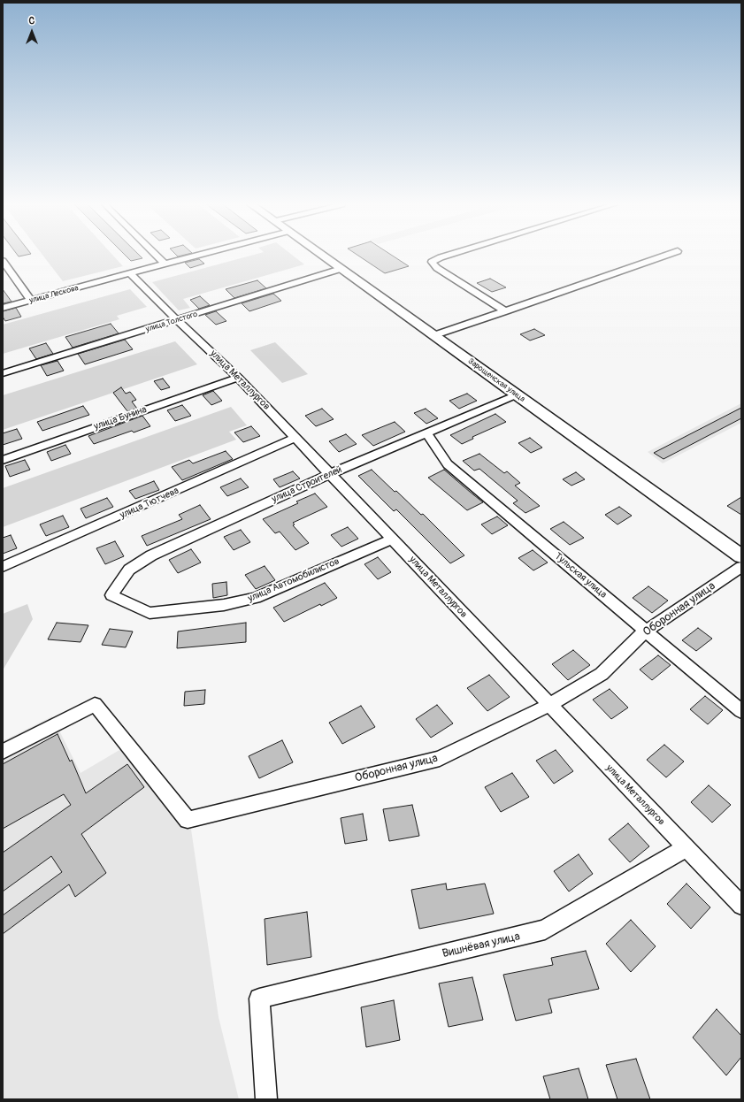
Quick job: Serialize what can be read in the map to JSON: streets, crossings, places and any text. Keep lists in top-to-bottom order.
{
  "streets": {
    "street": [
      "улица Лескова",
      "улица Толстого",
      "улица Металлургов",
      "Зарощенская улица",
      "улица Бунина",
      "улица Строителей",
      "улица Тютчева",
      "Тульская улица",
      "улица Автомобилистов",
      "Оборонная улица",
      "Вишнёвая улица"
    ]
  },
  "crossings": [
    ["улица Лескова", "улица Металлургов"],
    ["улица Толстого", "улица Металлургов"],
    ["улица Толстого", "Зарощенская улица"],
    ["улица Металлургов", "улица Бунина"],
    ["улица Металлургов", "улица Строителей"],
    ["улица Металлургов", "улица Тютчева"],
    ["улица Металлургов", "улица Автомобилистов"],
    ["улица Металлургов", "Оборонная улица"],
    ["улица Металлургов", "Вишнёвая улица"],
    ["Зарощенская улица", "улица Строителей"],
    ["улица Строителей", "Тульская улица"],
    ["улица Строителей", "улица Автомобилистов"],
    ["Тульская улица", "Оборонная улица"]
  ],
  "north": "top"
}
